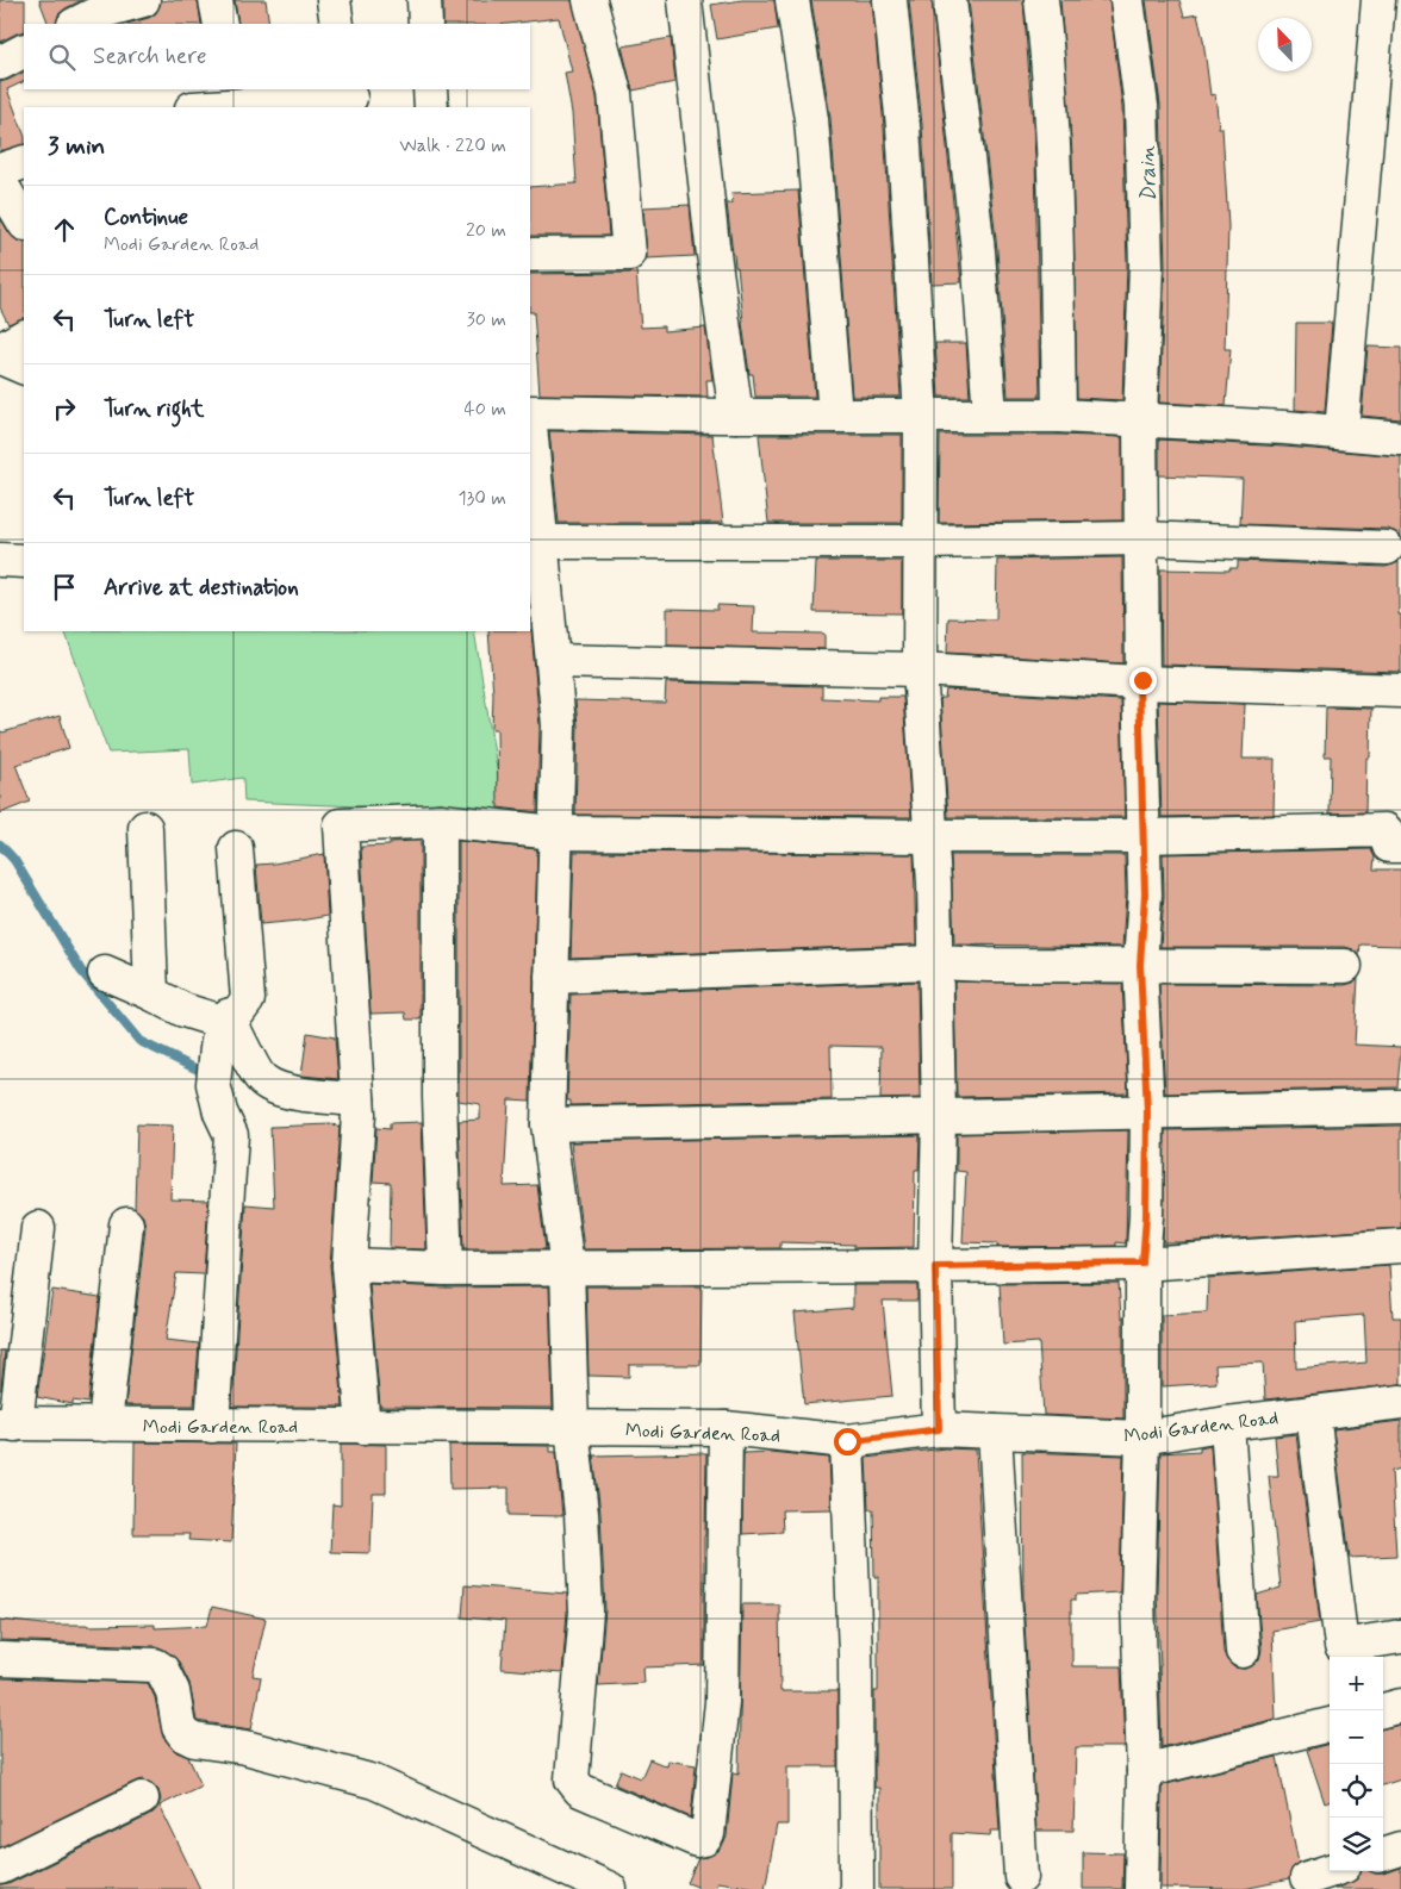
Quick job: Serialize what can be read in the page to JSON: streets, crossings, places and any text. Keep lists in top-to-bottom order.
{
  "streets": {
    "street": ["Modi Garden Road"]
  },
  "water": ["Drain"],
  "north": "top left",
  "page": {
    "search": "Search here",
    "heading": ["3 min", "Walk · 220 m"],
    "list": [
      ["Continue", "Modi Garden Road", "20 m"],
      ["Turn left", "30 m"],
      ["Turn right", "40 m"],
      ["Turn left", "130 m"],
      "Arrive at destination"
    ],
    "map_buttons": ["+", "−"]
  }
}
